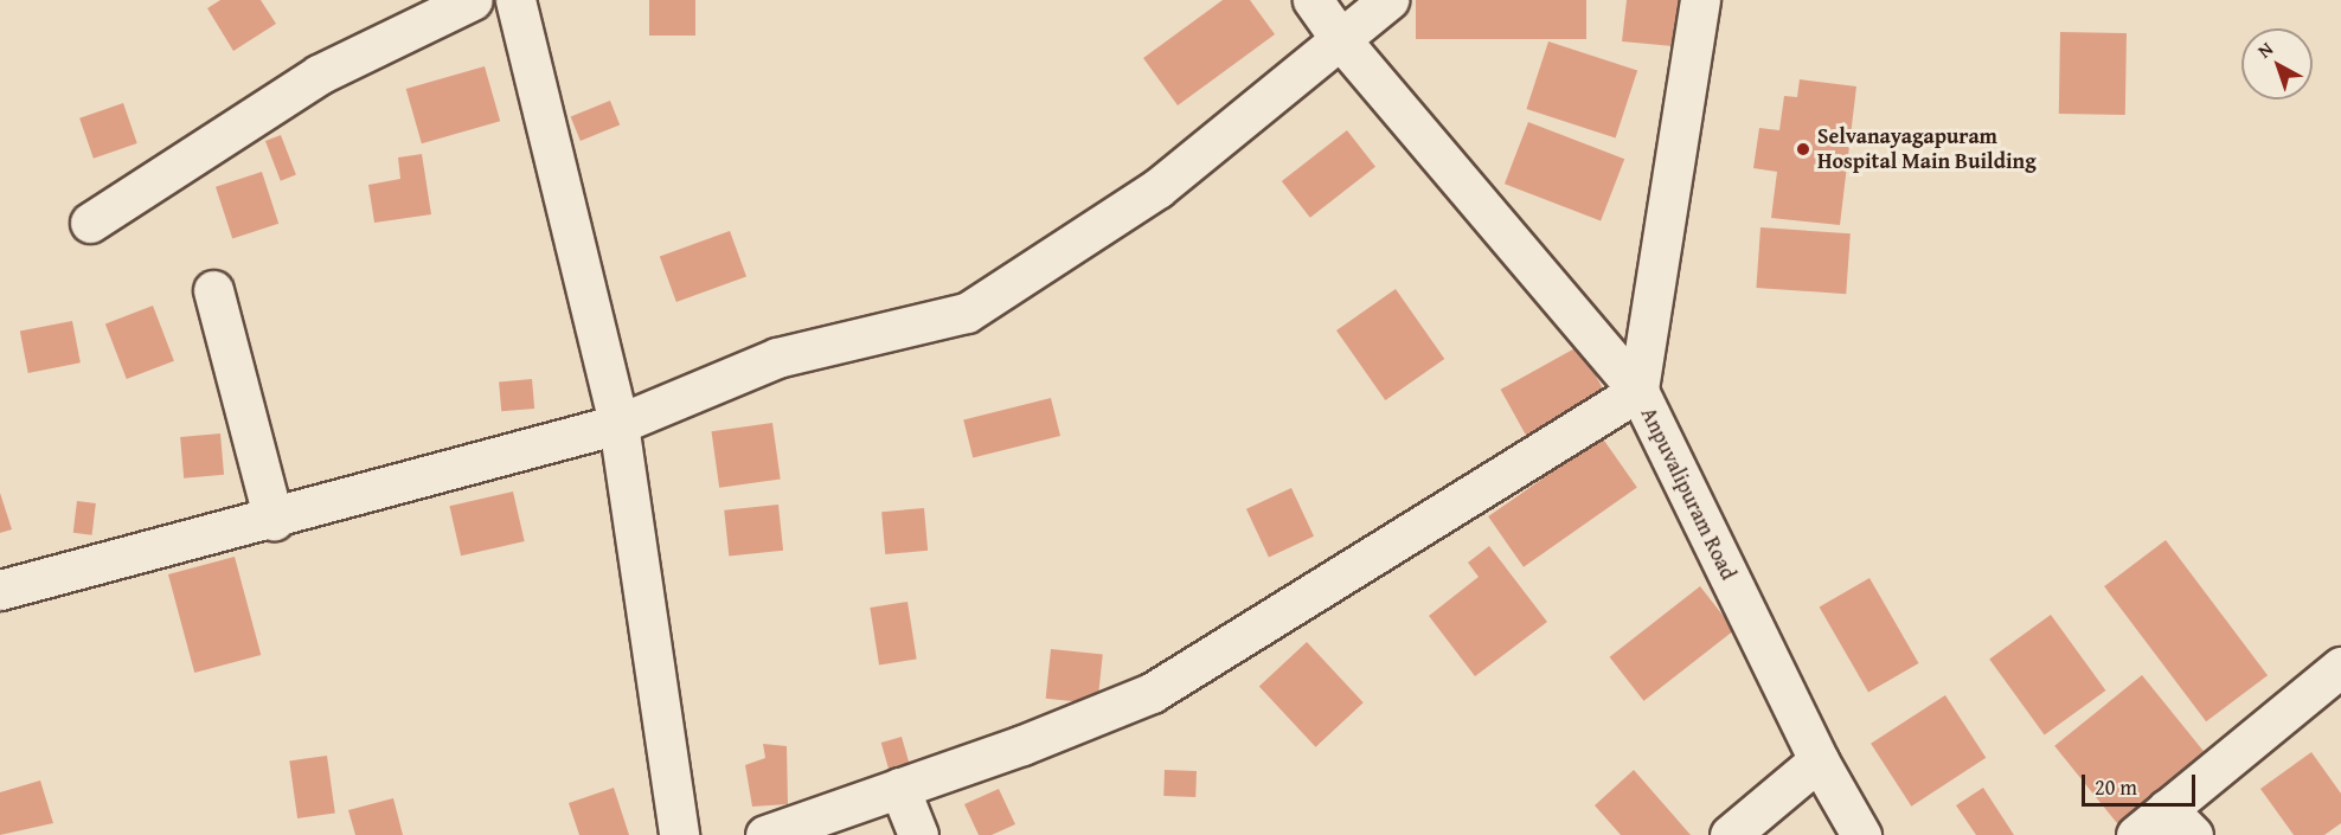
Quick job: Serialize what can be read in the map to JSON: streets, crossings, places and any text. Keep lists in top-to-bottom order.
{
  "streets": {
    "street": ["Anpuvalipuram Road"]
  },
  "places": ["Selvanayagapuram Hospital Main Building"],
  "scale_bar": "20 m",
  "north": "top left"
}
